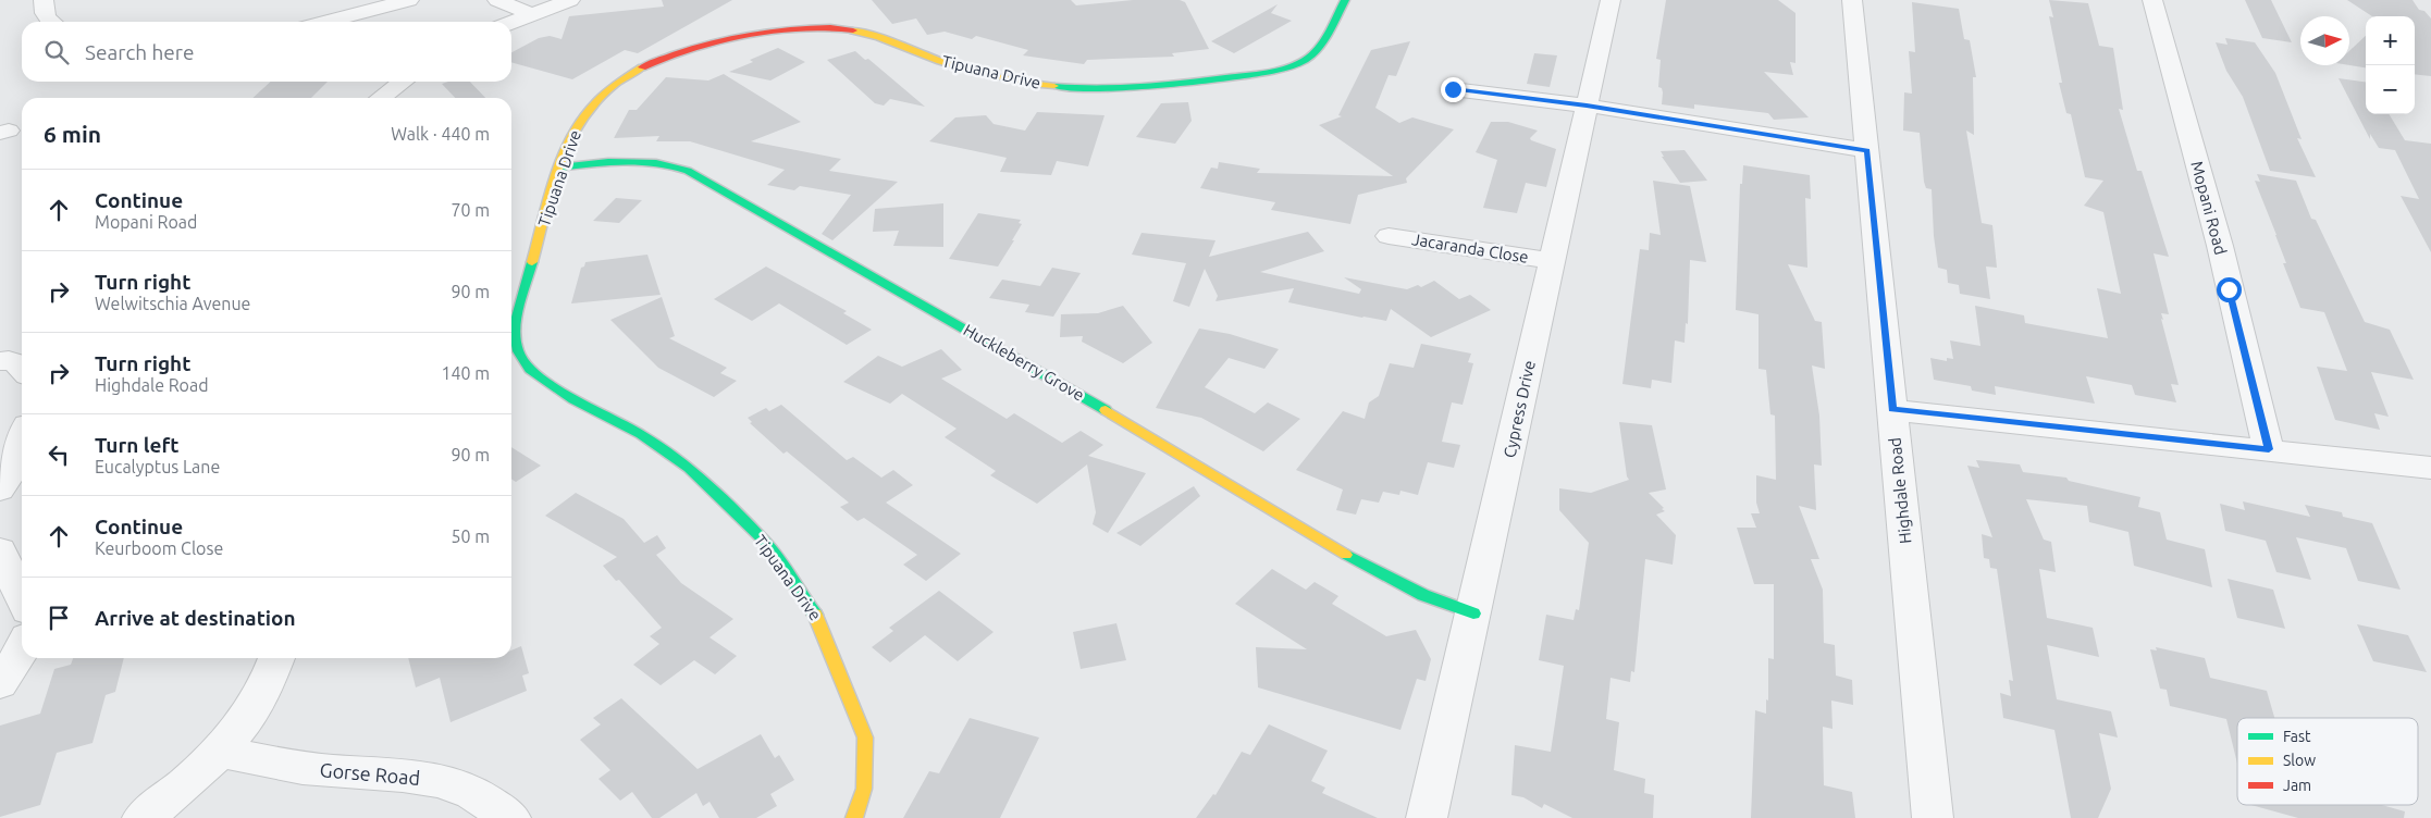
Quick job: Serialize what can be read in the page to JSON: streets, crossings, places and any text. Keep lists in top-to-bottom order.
{
  "streets": {
    "street": [
      "Tipuana Drive",
      "Mopani Road",
      "Jacaranda Close",
      "Huckleberry Grove",
      "Cypress Drive",
      "Highdale Road",
      "Gorse Road"
    ]
  },
  "crossings": [
    ["Tipuana Drive", "Huckleberry Grove"],
    ["Jacaranda Close", "Cypress Drive"],
    ["Huckleberry Grove", "Cypress Drive"]
  ],
  "legend": ["Fast", "Slow", "Jam"],
  "north": "right",
  "page": {
    "map_buttons": ["+", "−"],
    "search": "Search here",
    "heading": ["6 min", "Walk · 440 m"],
    "list": [
      ["Continue", "Mopani Road", "70 m"],
      ["Turn right", "Welwitschia Avenue", "90 m"],
      ["Turn right", "Highdale Road", "140 m"],
      ["Turn left", "Eucalyptus Lane", "90 m"],
      ["Continue", "Keurboom Close", "50 m"],
      "Arrive at destination"
    ]
  }
}
